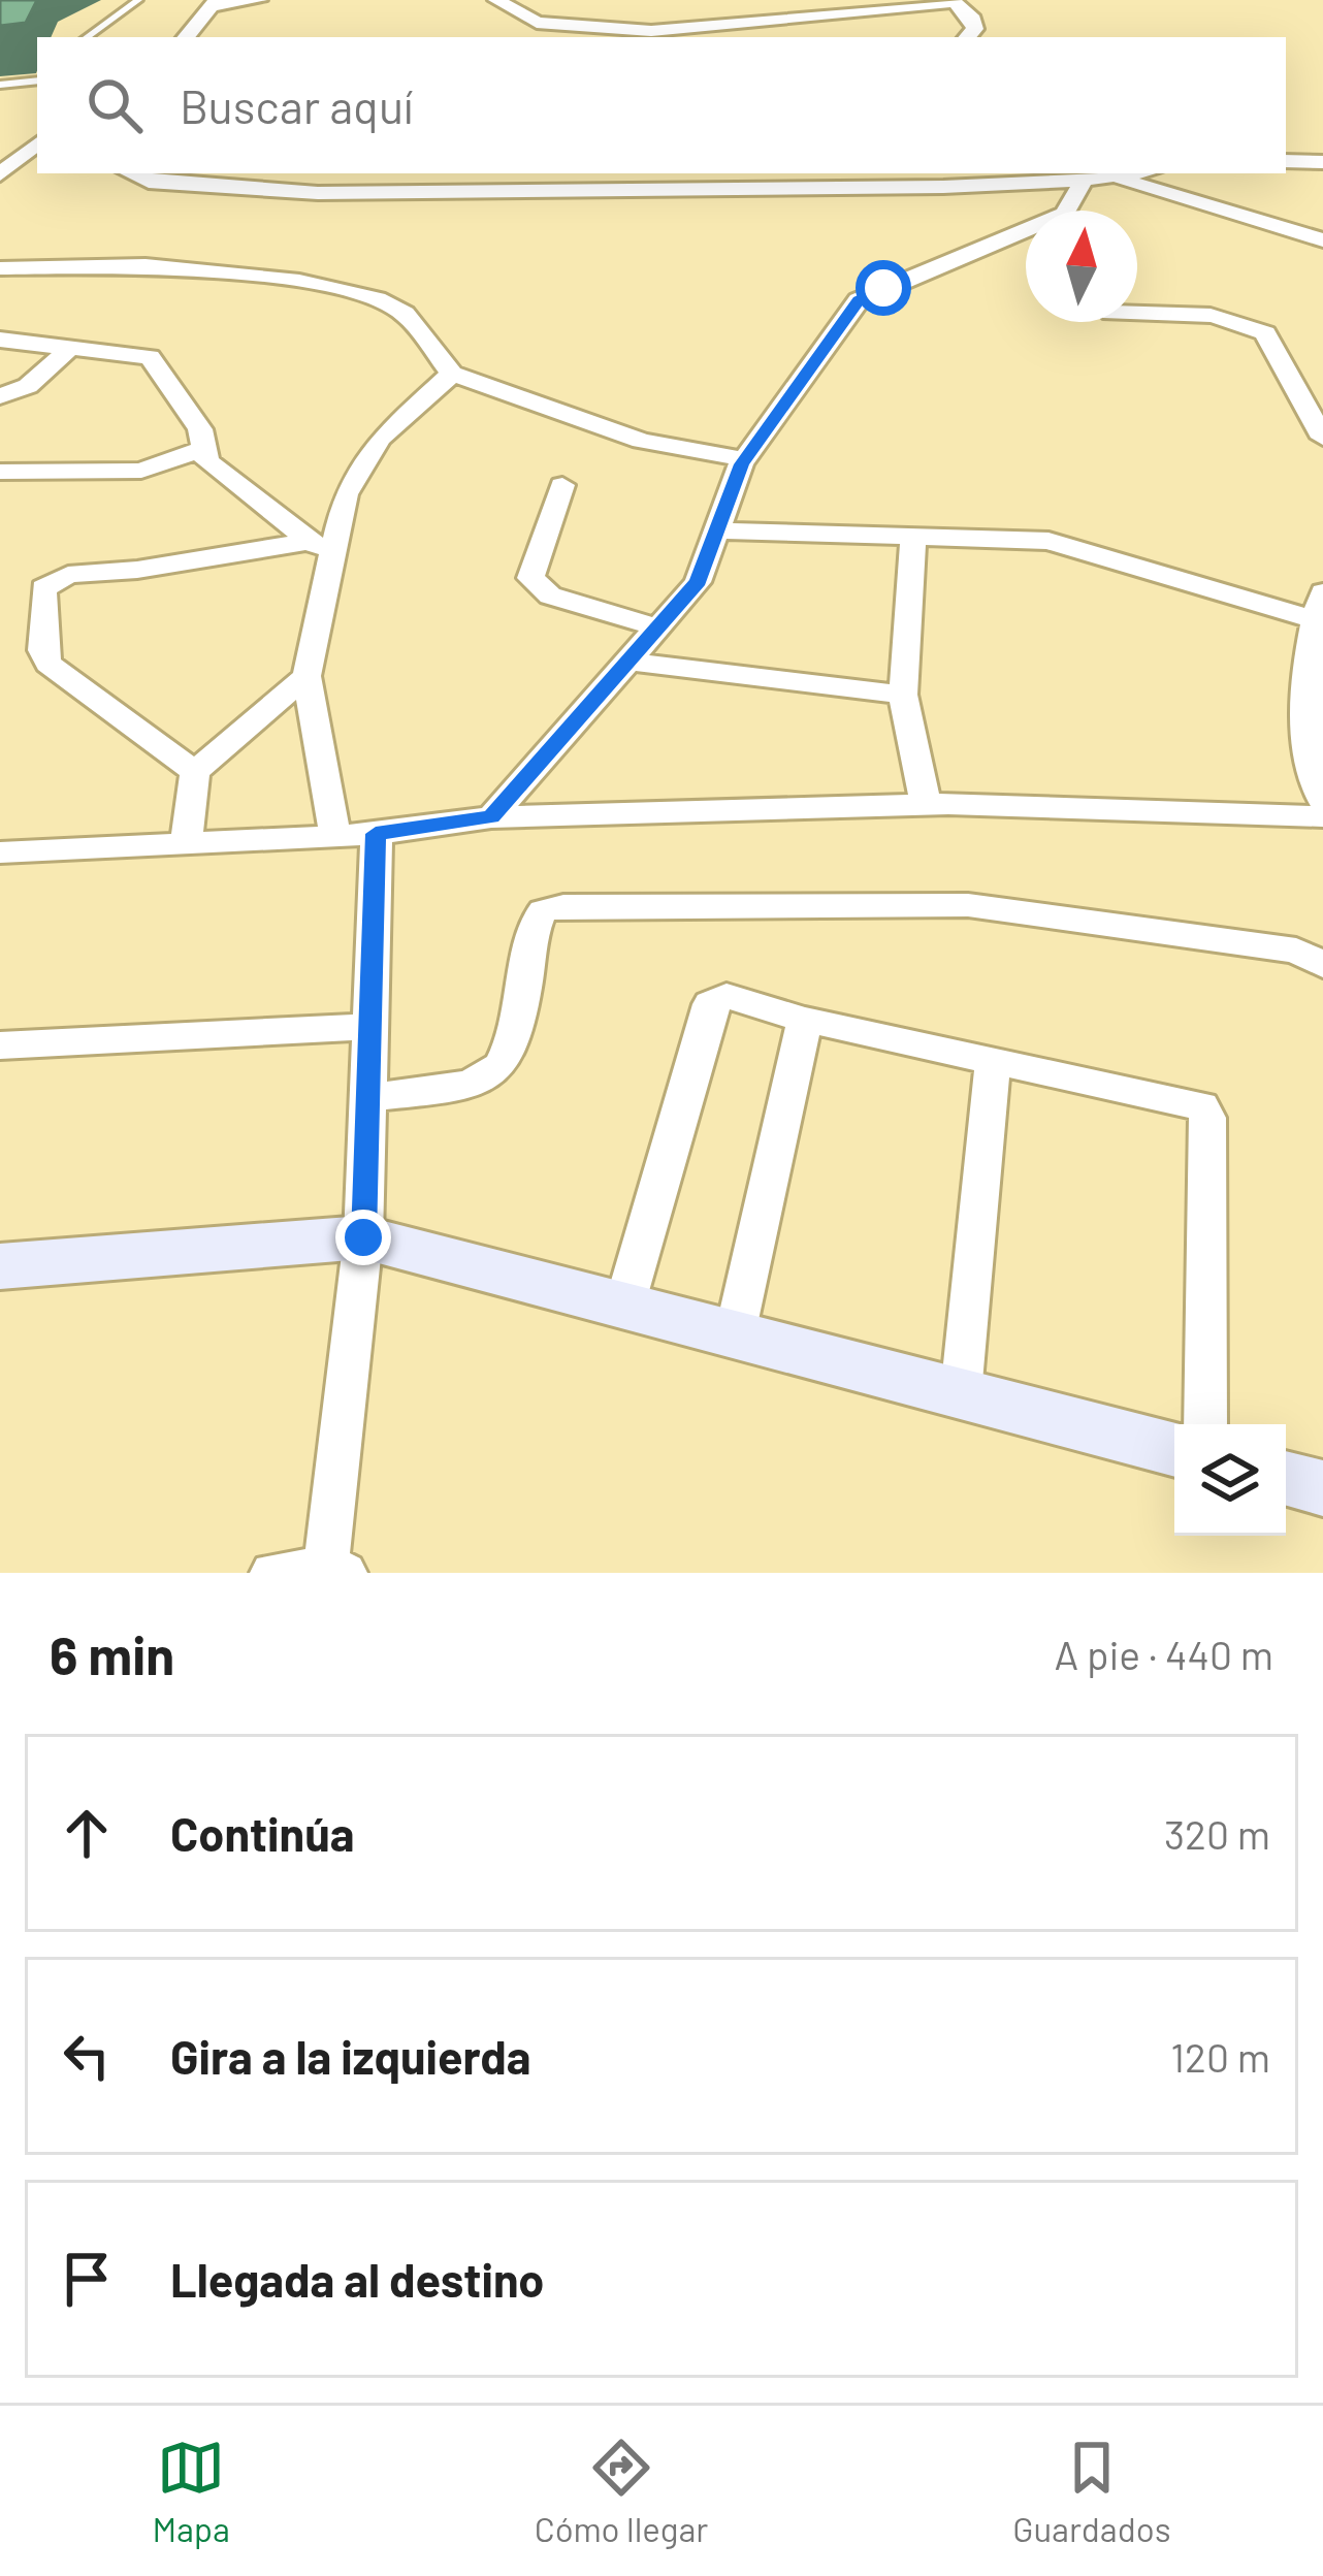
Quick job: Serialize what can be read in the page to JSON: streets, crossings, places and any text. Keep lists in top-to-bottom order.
{
  "north": "top",
  "page": {
    "search": "Buscar aquí",
    "heading": ["6 min", "A pie · 440 m"],
    "list": [
      ["Continúa", "320 m"],
      ["Gira a la izquierda", "120 m"],
      "Llegada al destino"
    ],
    "nav": ["Mapa", "Cómo llegar", "Guardados"]
  }
}
